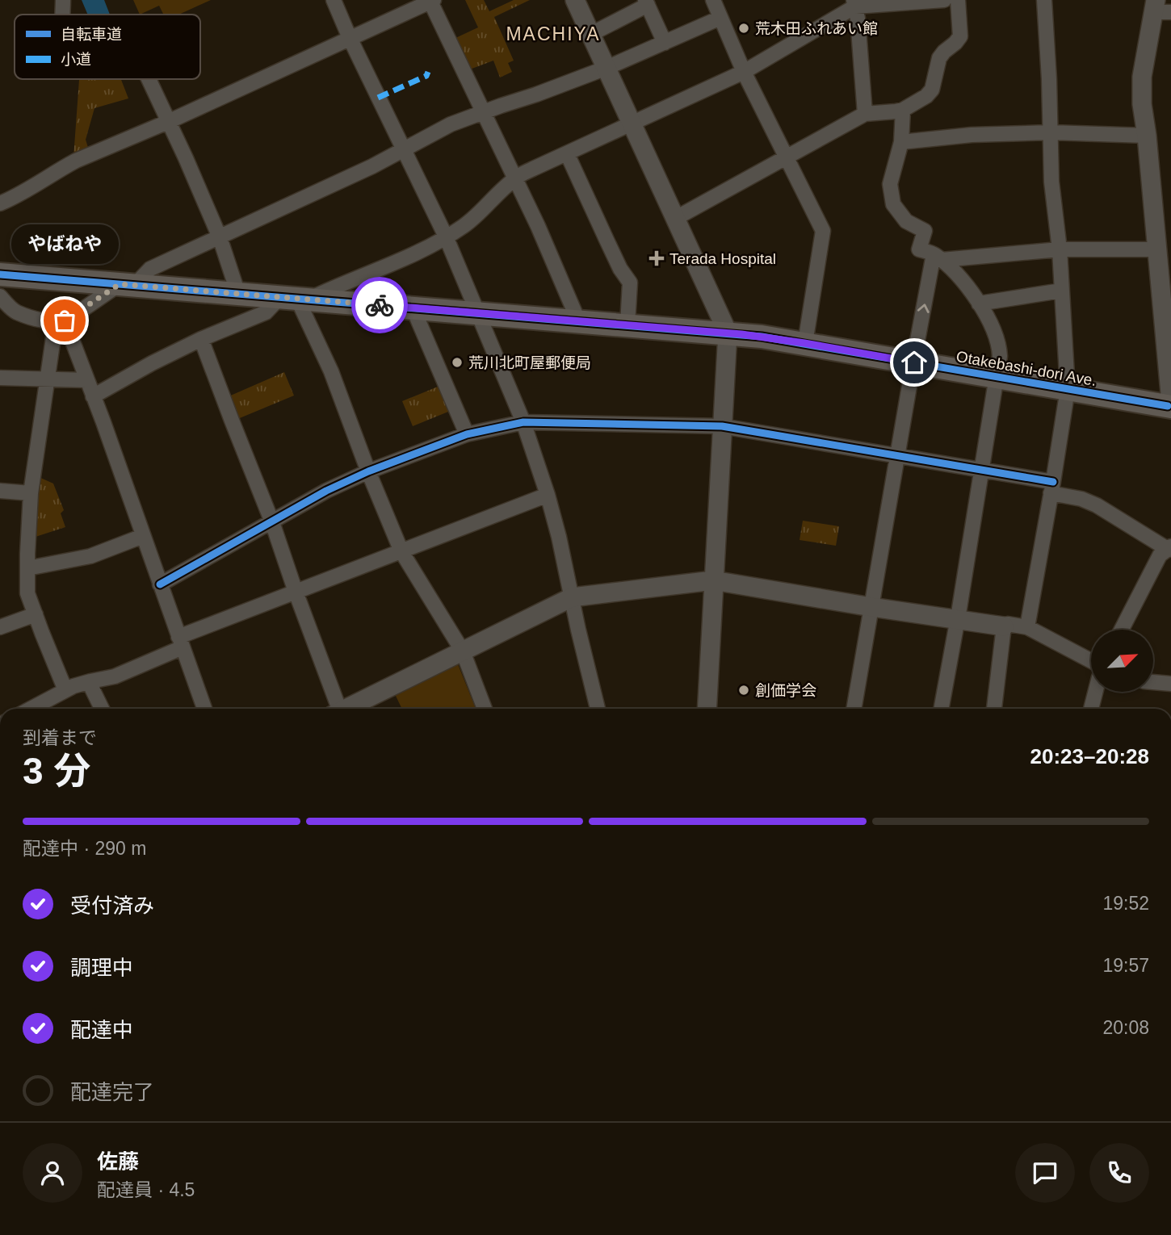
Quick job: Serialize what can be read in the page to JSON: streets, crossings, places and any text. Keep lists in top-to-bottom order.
{
  "streets": {
    "main road": ["Otakebashi-dori Ave."]
  },
  "districts": ["MACHIYA"],
  "places": {
    "other": [
      "荒木田ふれあい館",
      "やばねや",
      "荒川北町屋郵便局",
      "創価学会"
    ],
    "health": ["Terada Hospital"]
  },
  "legend": ["自転車道", "小道"],
  "north": "top right",
  "page": {
    "bubble": "やばねや",
    "heading": ["3 分", "到着まで", "20:23–20:28"],
    "panel": ["佐藤", "配達員 · 4.5"],
    "bar": "配達中 · 290 m",
    "list": [
      ["受付済み", "19:52"],
      ["調理中", "19:57"],
      ["配達中", "20:08"],
      "配達完了"
    ]
  }
}
